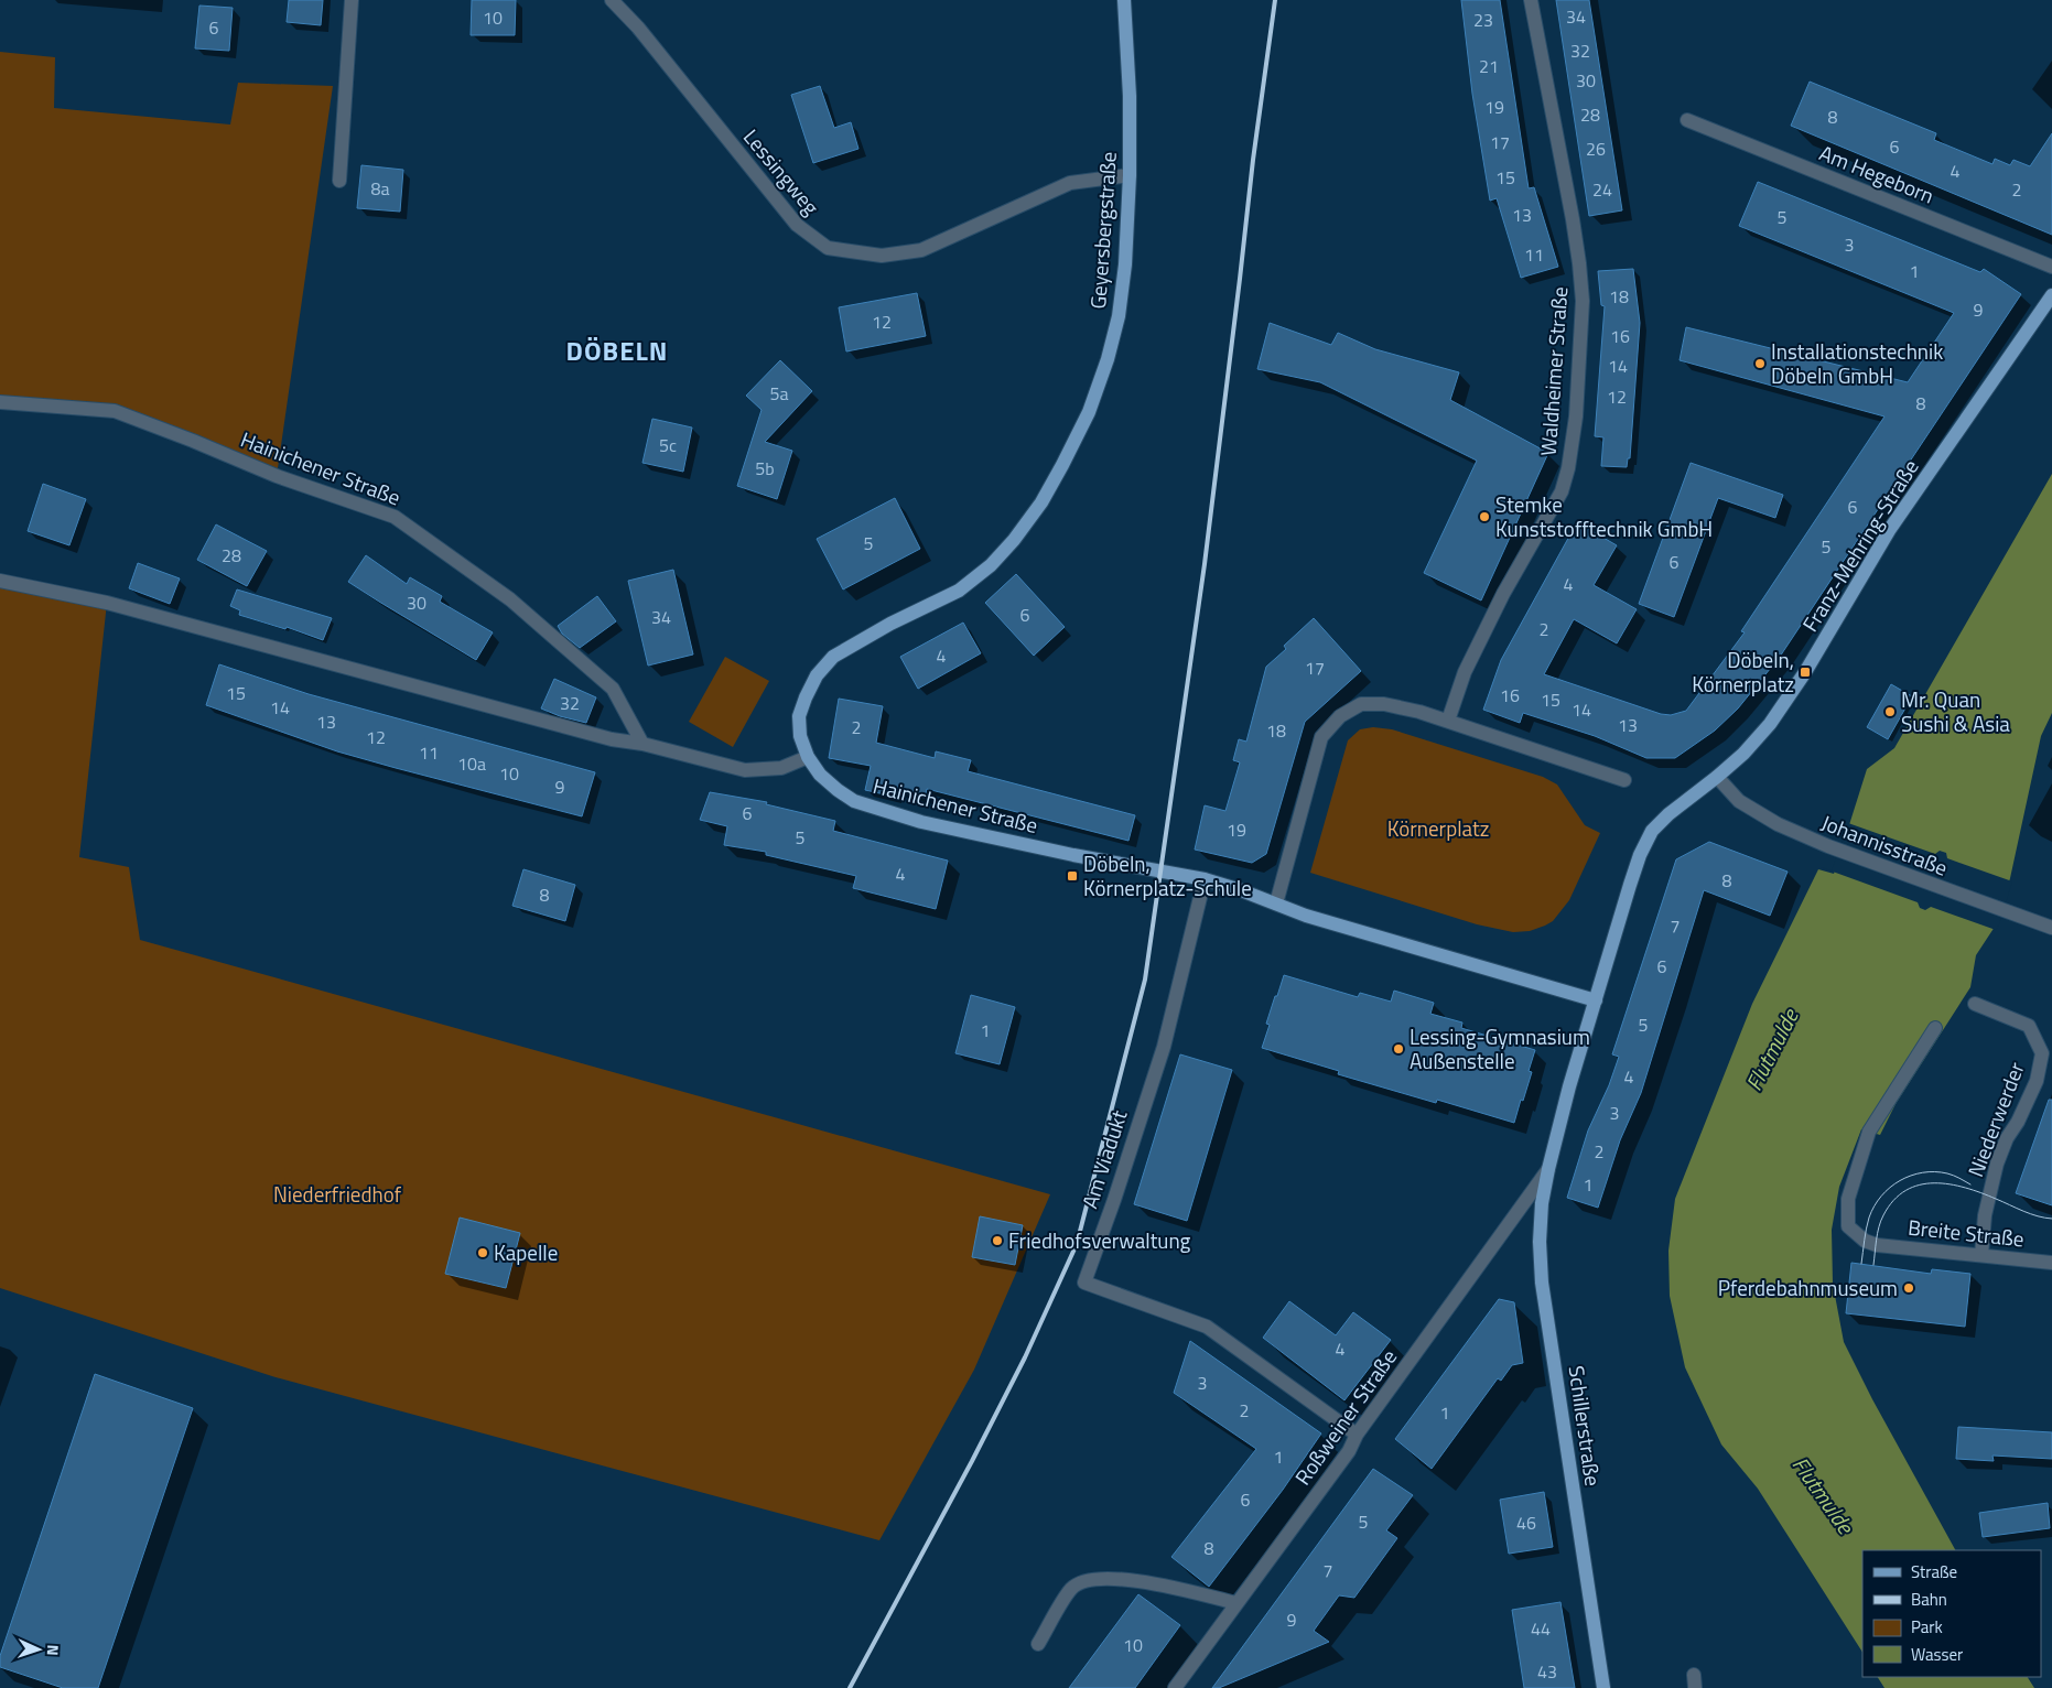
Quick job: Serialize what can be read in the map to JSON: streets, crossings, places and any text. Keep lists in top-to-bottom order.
{
  "streets": {
    "main road": [
      "Geyersbergstraße",
      "Hainichener Straße",
      "Franz-Mehring-Straße",
      "Schillerstraße"
    ],
    "street": [
      "Lessingweg",
      "Am Hegeborn",
      "Waldheimer Straße",
      "Johannisstraße",
      "Niederwerder",
      "Am Viadukt",
      "Breite Straße",
      "Roßweiner Straße"
    ]
  },
  "crossings": [
    ["Lessingweg", "Geyersbergstraße"],
    ["Geyersbergstraße", "Hainichener Straße"],
    ["Hainichener Straße", "Am Viadukt"],
    ["Franz-Mehring-Straße", "Johannisstraße"],
    ["Niederwerder", "Breite Straße"],
    ["Am Viadukt", "Roßweiner Straße"],
    ["Roßweiner Straße", "Schillerstraße"]
  ],
  "districts": ["DÖBELN"],
  "water": ["Flutmulde"],
  "parks": ["Körnerplatz", "Niederfriedhof"],
  "places": {
    "other": [
      "Installationstechnik Döbeln GmbH",
      "Stemke Kunststofftechnik GmbH",
      "Mr. Quan Sushi & Asia",
      "Lessing-Gymnasium Außenstelle",
      "Friedhofsverwaltung",
      "Kapelle",
      "Pferdebahnmuseum"
    ],
    "transit": ["Döbeln, Körnerplatz", "Döbeln, Körnerplatz-Schule"]
  },
  "house_numbers": [
    "34",
    "10",
    "23",
    "6",
    "32",
    "21",
    "30",
    "19",
    "28",
    "8",
    "17",
    "6",
    "26",
    "4",
    "15",
    "8a",
    "24",
    "2",
    "13",
    "5",
    "3",
    "11",
    "1",
    "18",
    "9",
    "12",
    "16",
    "14",
    "5a",
    "12",
    "8",
    "5c",
    "5b",
    "6",
    "5",
    "5",
    "28",
    "6",
    "4",
    "30",
    "6",
    "34",
    "2",
    "4",
    "17",
    "15",
    "16",
    "15",
    "32",
    "14",
    "14",
    "13",
    "13",
    "2",
    "18",
    "12",
    "11",
    "10a",
    "10",
    "9",
    "6",
    "19",
    "5",
    "4",
    "8",
    "8",
    "7",
    "6",
    "5",
    "1",
    "4",
    "3",
    "2",
    "1",
    "4",
    "3",
    "2",
    "1",
    "1",
    "6",
    "5",
    "46",
    "8",
    "7",
    "9",
    "44",
    "10",
    "43"
  ],
  "legend": [
    "Straße",
    "Bahn",
    "Park",
    "Wasser"
  ],
  "north": "right"
}
